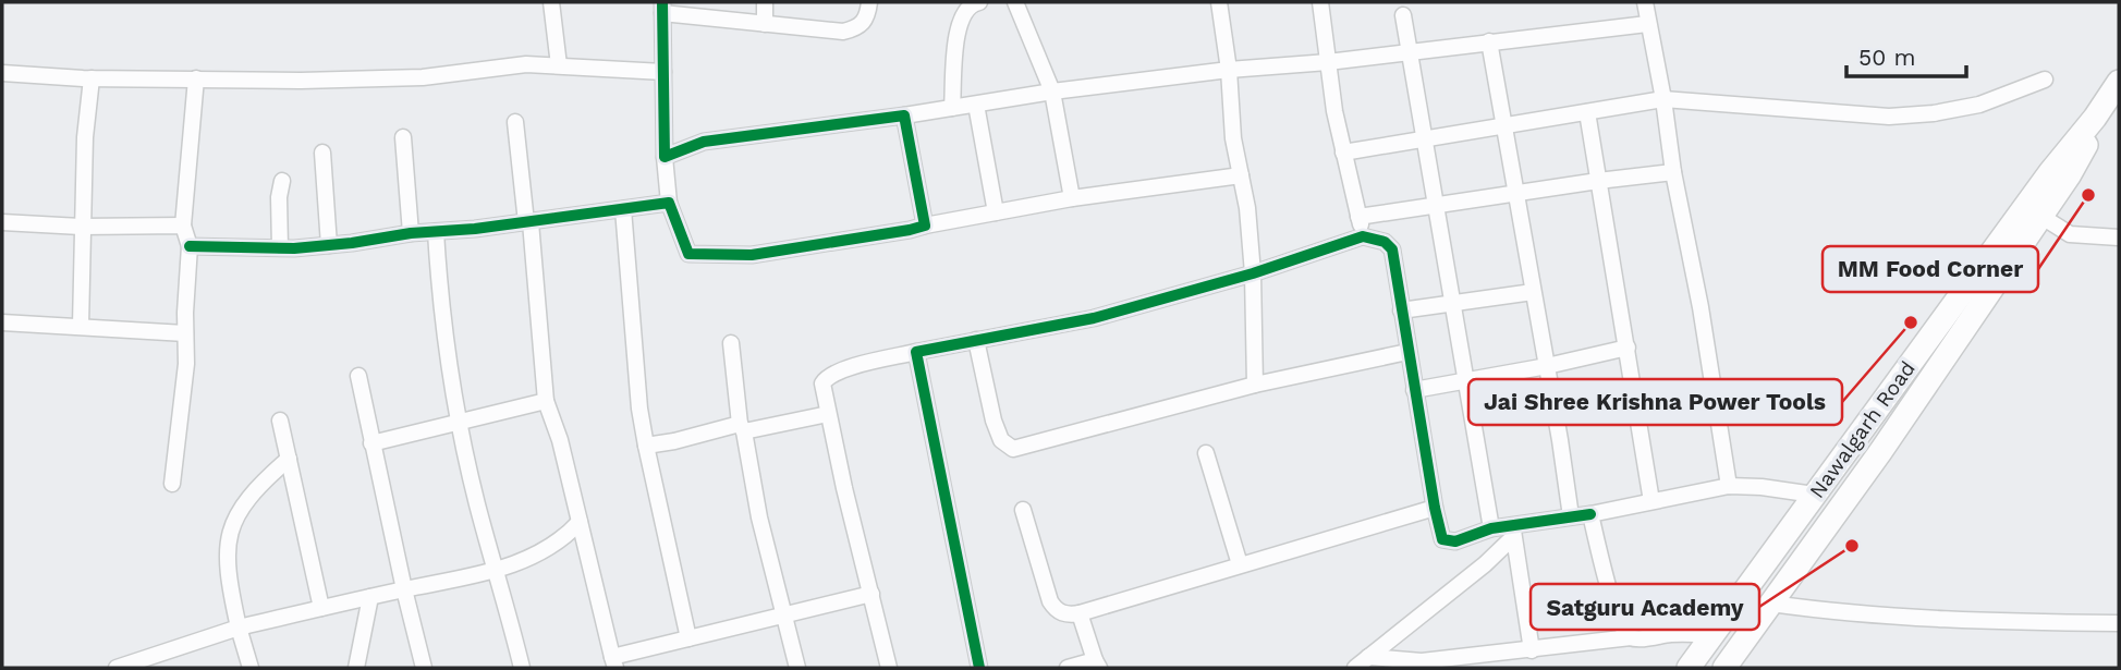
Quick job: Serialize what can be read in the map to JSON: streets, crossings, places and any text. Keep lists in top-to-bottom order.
{
  "streets": {
    "street": ["Nawalgarh Road"]
  },
  "places": ["MM Food Corner", "Jai Shree Krishna Power Tools", "Satguru Academy"],
  "scale_bar": "50 m"
}
